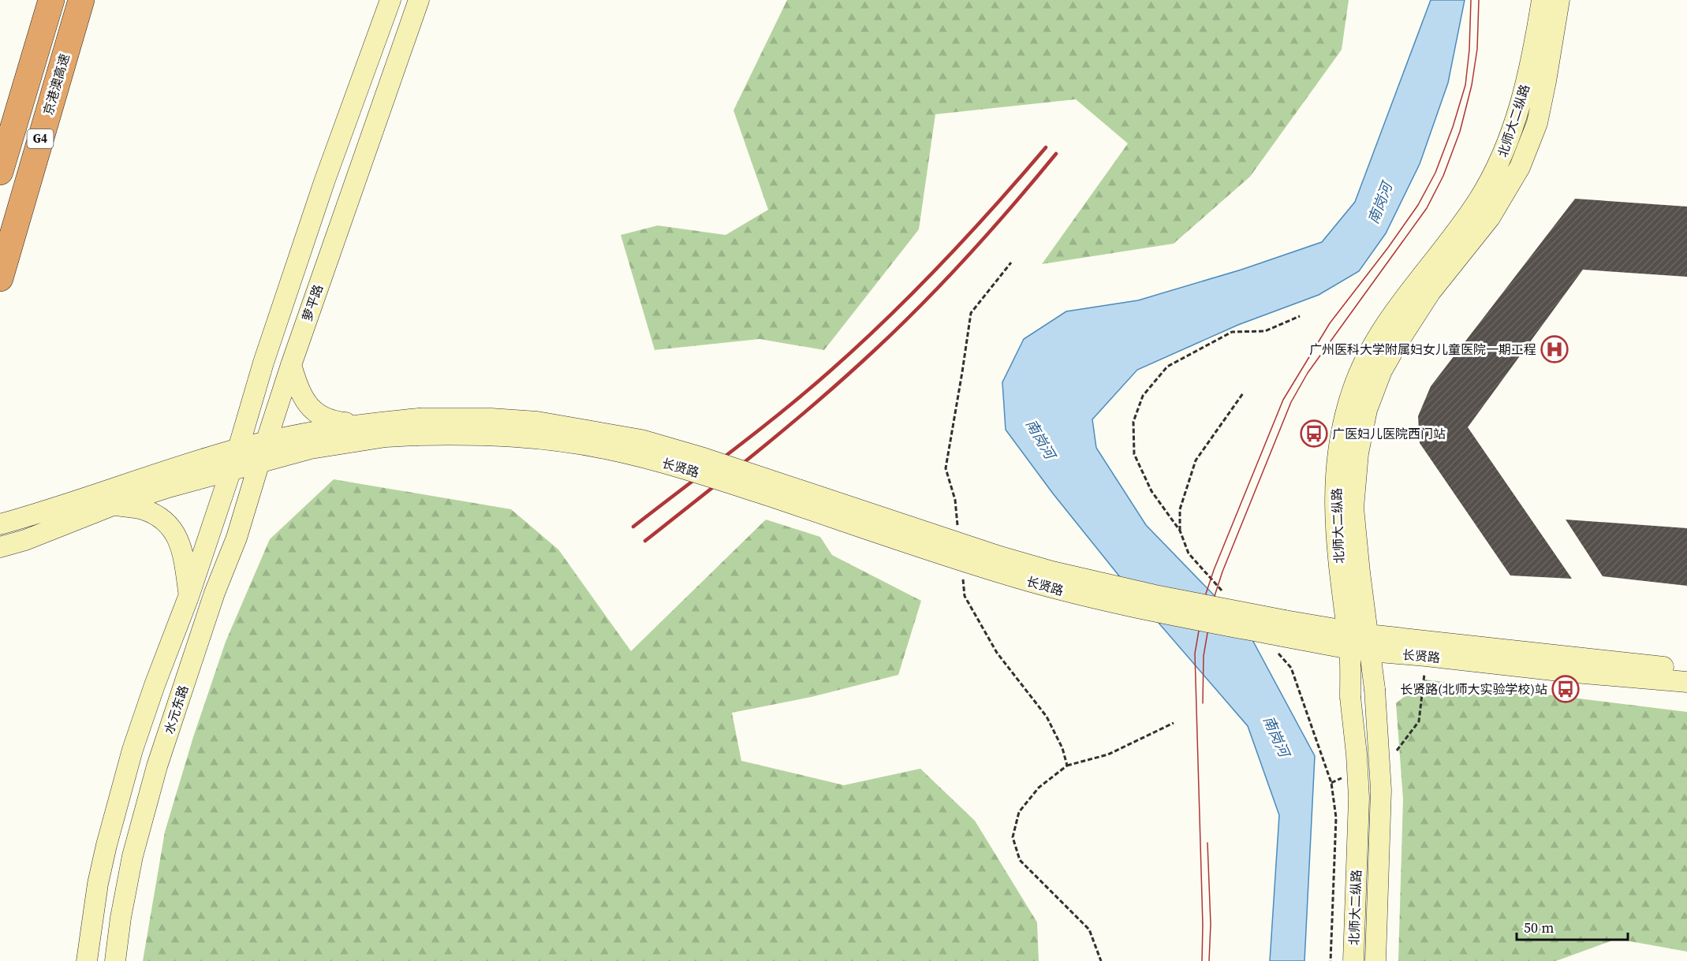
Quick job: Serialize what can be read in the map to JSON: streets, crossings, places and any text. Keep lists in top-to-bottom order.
{
  "streets": {
    "highway": ["京港澳高速", "G4"],
    "street": [
      "北师大二纵路",
      "萝平路",
      "长贤路",
      "水元东路"
    ]
  },
  "crossings": [
    ["北师大二纵路", "长贤路"],
    ["萝平路", "水元东路"]
  ],
  "water": ["南岗河"],
  "places": {
    "hospital": ["广州医科大学附属妇女儿童医院一期工程"],
    "bus stop": ["广医妇儿医院西门站", "长贤路(北师大实验学校)站"]
  },
  "scale_bar": "50 m"
}
